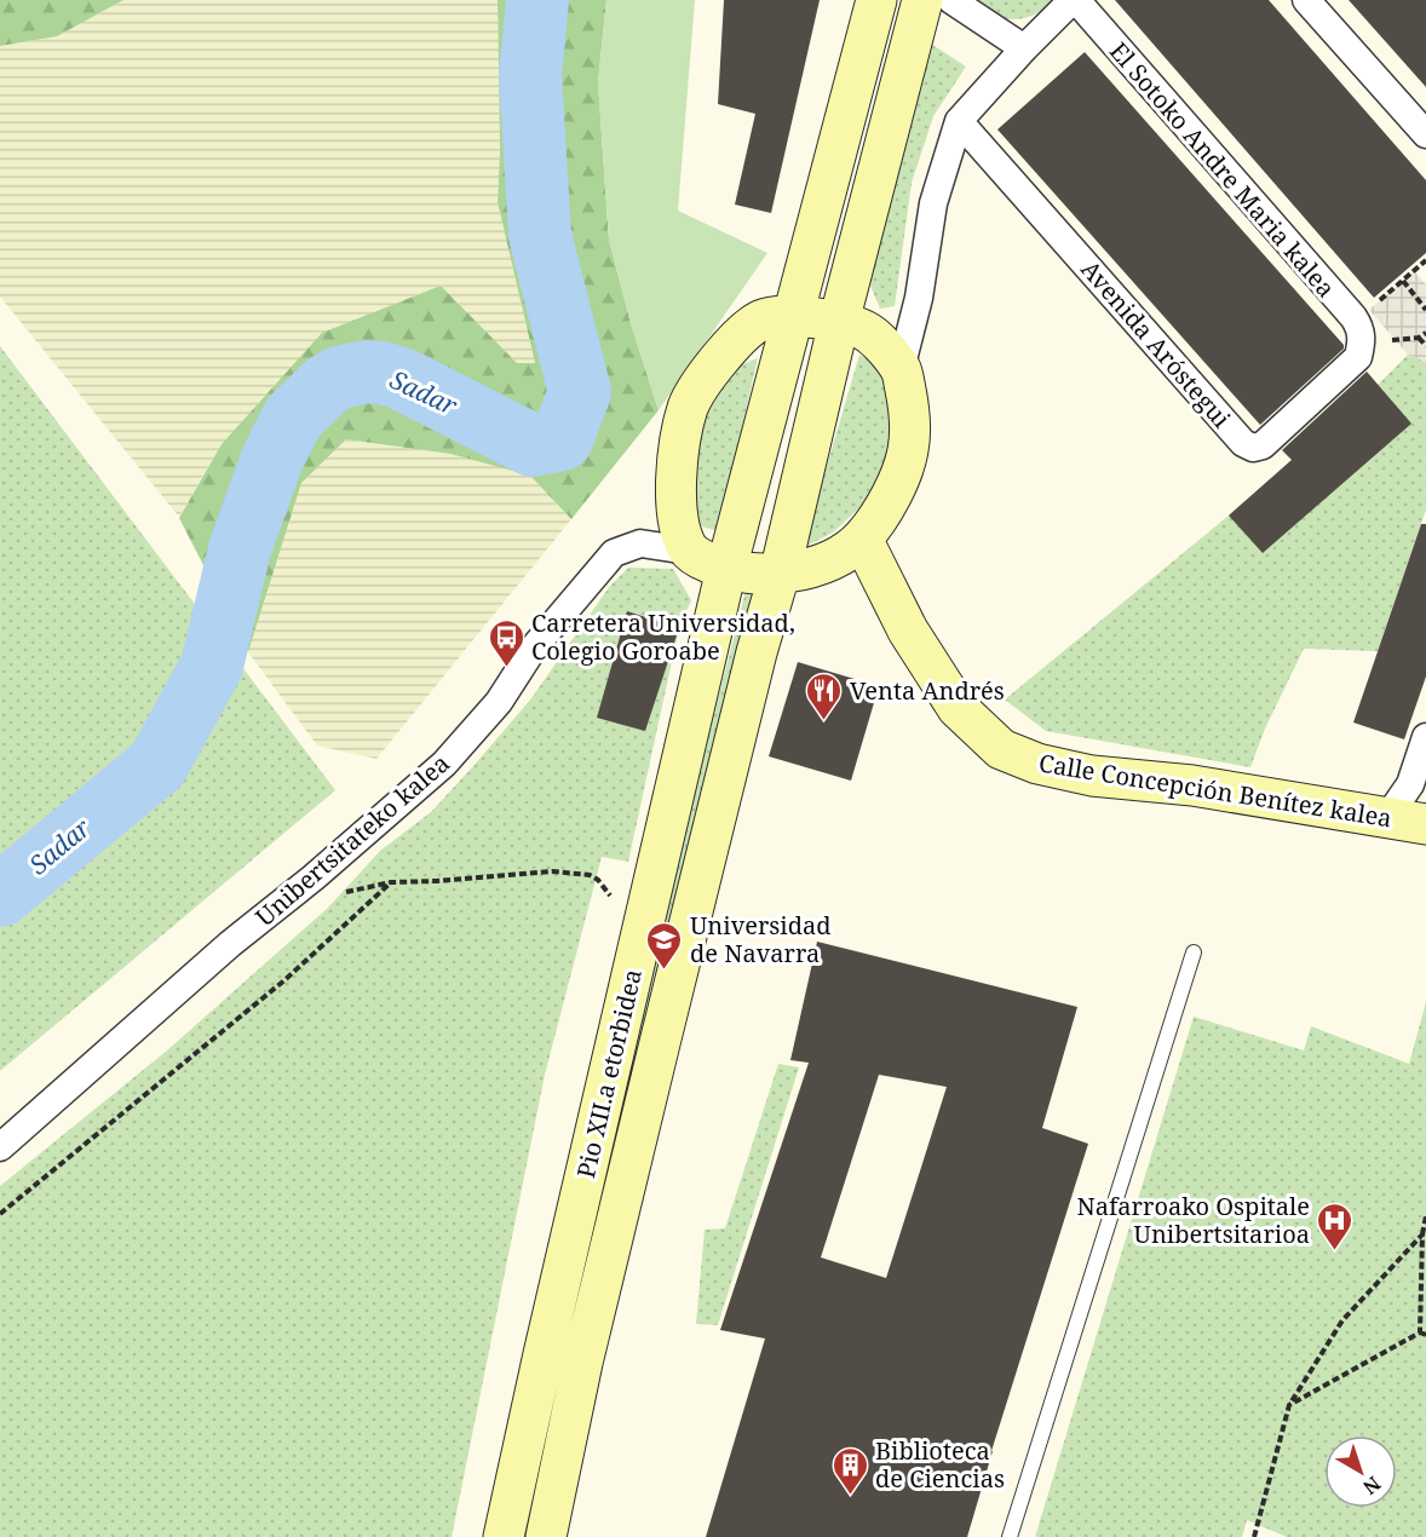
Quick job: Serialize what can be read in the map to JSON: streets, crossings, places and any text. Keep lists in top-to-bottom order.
{
  "streets": {
    "main road": ["Calle Concepción Benítez kalea", "Pio XII.a etorbidea"],
    "street": ["El Sotoko Andre Maria kalea", "Avenida Aróstegui", "Unibertsitateko kalea"]
  },
  "crossings": [
    ["El Sotoko Andre Maria kalea", "Avenida Aróstegui"]
  ],
  "water": ["Sadar"],
  "places": {
    "bus stop": ["Carretera Universidad, Colegio Goroabe"],
    "restaurant": ["Venta Andrés"],
    "school or university": ["Universidad de Navarra"],
    "hospital": ["Nafarroako Ospitale Unibertsitarioa"],
    "building": ["Biblioteca de Ciencias"]
  },
  "north": "bottom right"
}
